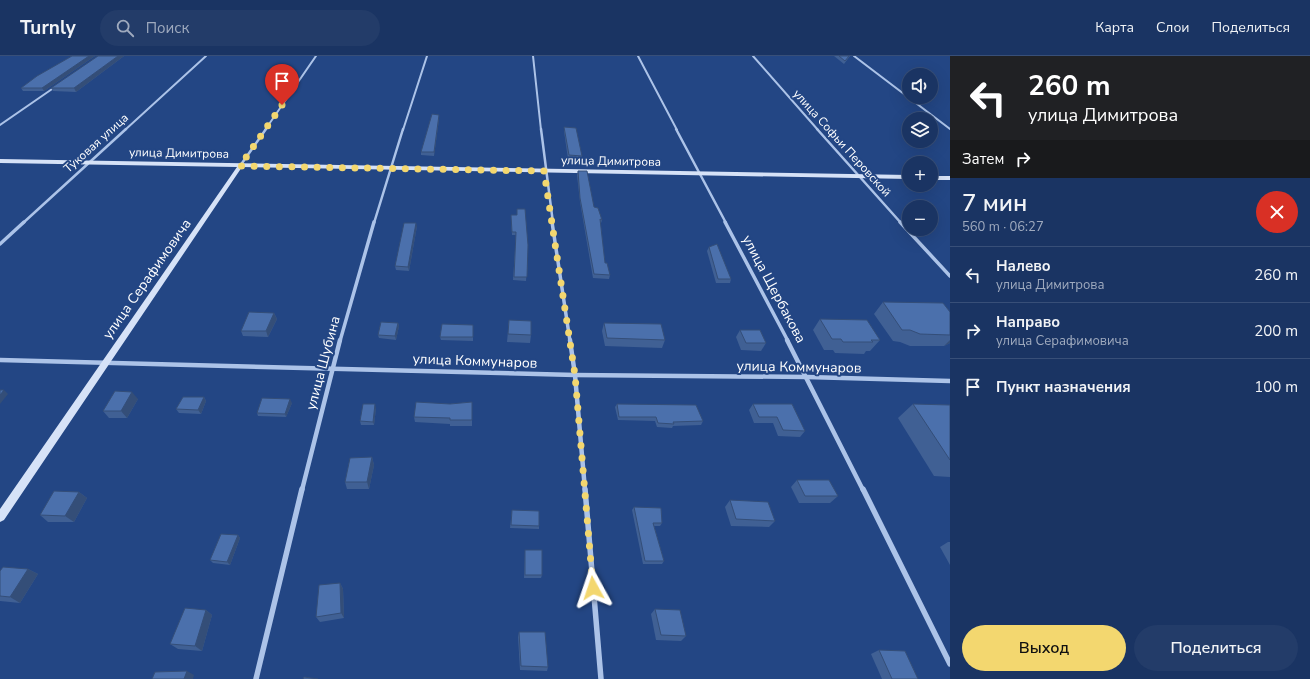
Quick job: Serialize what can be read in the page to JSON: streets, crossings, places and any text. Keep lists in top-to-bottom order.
{
  "streets": {
    "street": [
      "Туковая улица",
      "улица Софьи Перовской",
      "улица Димитрова",
      "улица Серафимовича",
      "улица Щербакова",
      "улица Коммунаров",
      "улица Шубина"
    ]
  },
  "crossings": [
    ["Туковая улица", "улица Димитрова"],
    ["улица Софьи Перовской", "улица Димитрова"],
    ["улица Димитрова", "улица Серафимовича"],
    ["улица Димитрова", "улица Щербакова"],
    ["улица Димитрова", "улица Шубина"],
    ["улица Серафимовича", "улица Коммунаров"],
    ["улица Щербакова", "улица Коммунаров"],
    ["улица Коммунаров", "улица Шубина"]
  ],
  "page": {
    "header": "Turnly",
    "search": "Поиск",
    "nav": ["Карта", "Слои", "Поделиться"],
    "turn": ["260 m", "улица Димитрова"],
    "map_buttons": ["+", "−"],
    "then": "Затем",
    "heading": ["7 мин", "560 m · 06:27"],
    "list": [
      {
        "name": "Налево",
        "note": "улица Димитрова",
        "value": "260 m"
      },
      {
        "name": "Направо",
        "note": "улица Серафимовича",
        "value": "200 m"
      },
      {
        "name": "Пункт назначения",
        "value": "100 m"
      }
    ],
    "buttons": ["Выход", "Поделиться"]
  }
}
